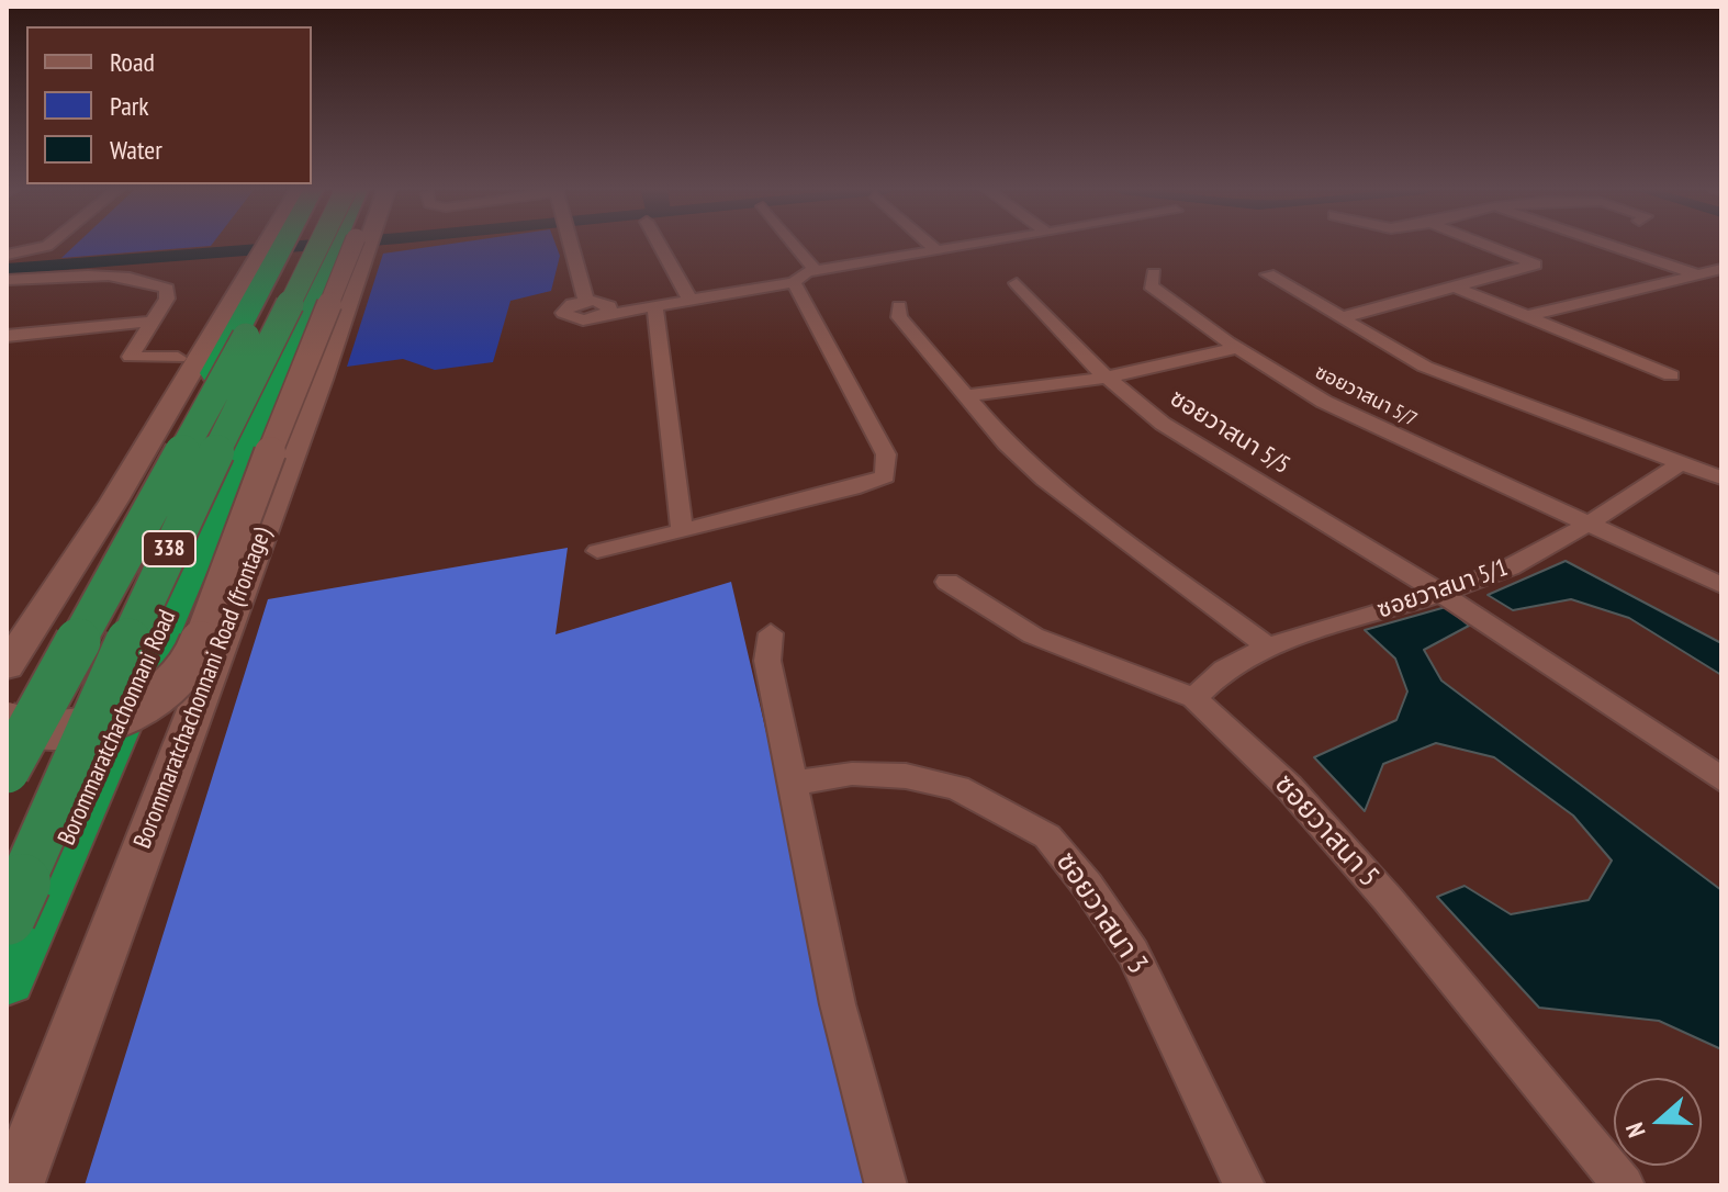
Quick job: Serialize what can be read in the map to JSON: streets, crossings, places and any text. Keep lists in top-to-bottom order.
{
  "streets": {
    "highway": ["338", "Borommaratchachonnani Road"],
    "main road": ["Borommaratchachonnani Road (frontage)"],
    "street": [
      "ซอยวาสนา 5/7",
      "ซอยวาสนา 5/5",
      "ซอยวาสนา 5/1",
      "ซอยวาสนา 5",
      "ซอยวาสนา 3"
    ]
  },
  "crossings": [
    ["ซอยวาสนา 5/7", "ซอยวาสนา 5/1"],
    ["ซอยวาสนา 5/5", "ซอยวาสนา 5/1"],
    ["ซอยวาสนา 5/1", "ซอยวาสนา 5"],
    ["Borommaratchachonnani Road (frontage)", "Borommaratchachonnani Road"]
  ],
  "legend": ["Road", "Park", "Water"],
  "north": "left"
}
